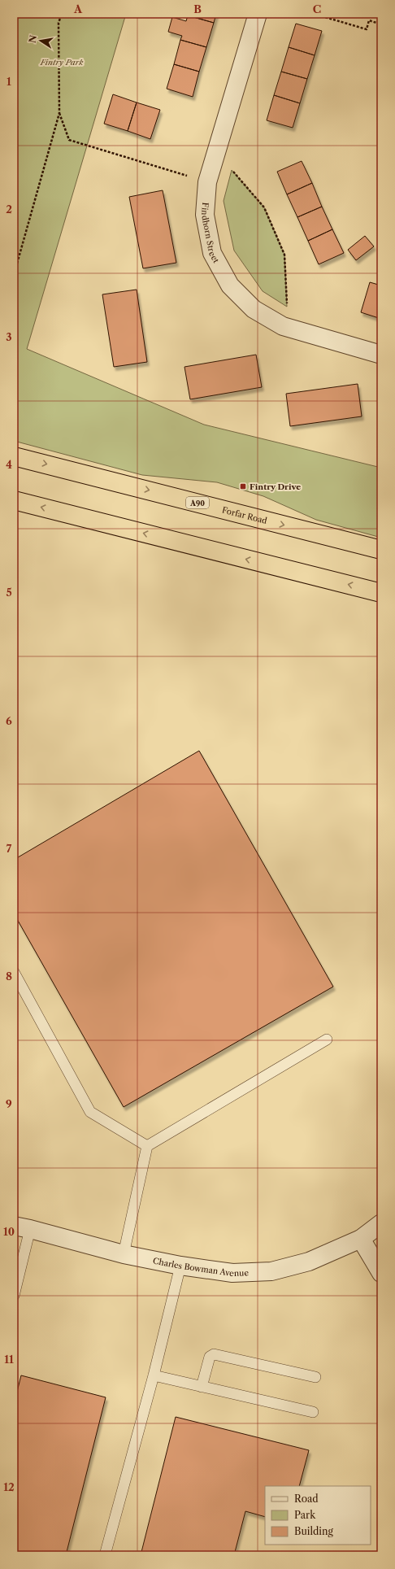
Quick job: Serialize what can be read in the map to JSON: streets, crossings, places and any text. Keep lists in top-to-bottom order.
{
  "streets": {
    "highway": ["A90", "Forfar Road"],
    "street": ["Findhorn Street", "Charles Bowman Avenue"]
  },
  "parks": ["Fintry Park"],
  "places": {
    "transit": ["Fintry Drive"]
  },
  "legend": ["Road", "Park", "Building"],
  "north": "left",
  "grid": {
    "columns": ["A", "B", "C"],
    "rows": [
      "1",
      "2",
      "3",
      "4",
      "5",
      "6",
      "7",
      "8",
      "9",
      "10",
      "11",
      "12"
    ]
  }
}
